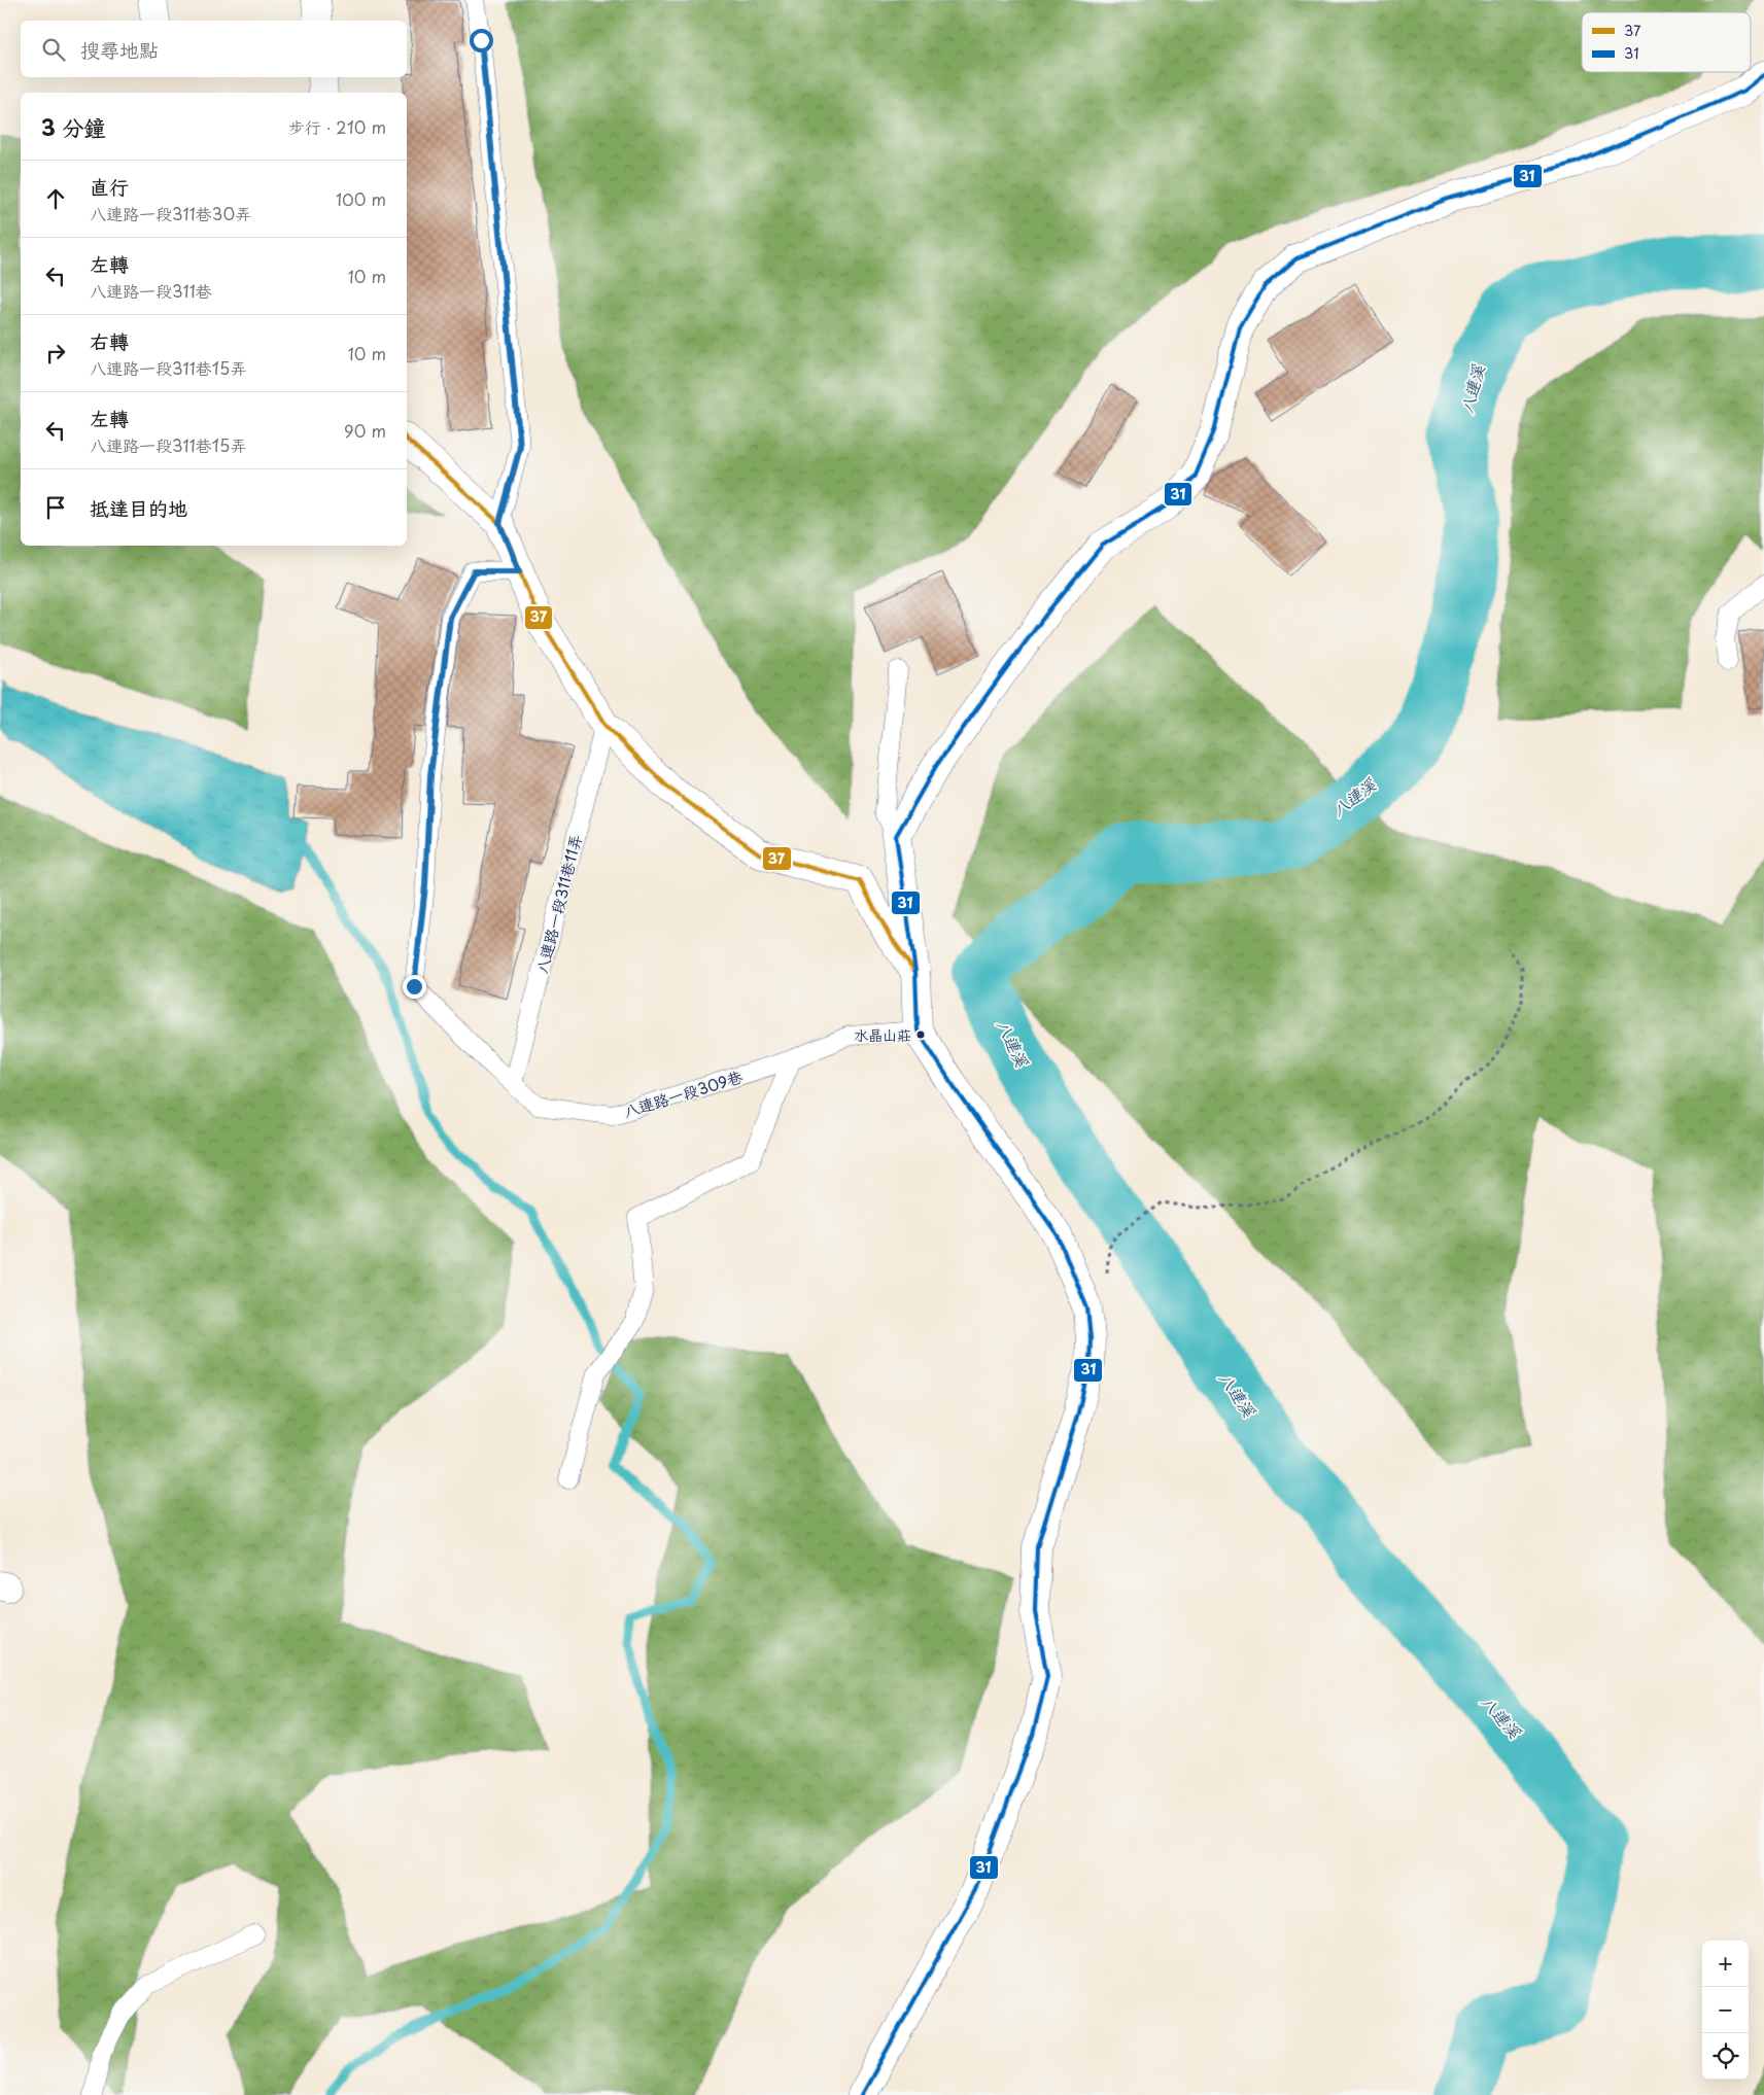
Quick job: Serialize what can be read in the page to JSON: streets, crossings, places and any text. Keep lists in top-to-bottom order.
{
  "streets": {
    "lane": ["八連路一段311巷11弄", "八連路一段309巷"]
  },
  "crossings": [
    ["八連路一段311巷11弄", "八連路一段309巷"]
  ],
  "water": ["八連溪"],
  "places": ["水晶山莊"],
  "lines": ["transit line 31", "transit line 37"],
  "legend": ["37", "31"],
  "page": {
    "search": "搜尋地點",
    "heading": ["3 分鐘", "步行 · 210 m"],
    "list": [
      ["直行", "八連路一段311巷30弄", "100 m"],
      ["左轉", "八連路一段311巷", "10 m"],
      ["右轉", "八連路一段311巷15弄", "10 m"],
      ["左轉", "八連路一段311巷15弄", "90 m"],
      "抵達目的地"
    ],
    "map_buttons": ["+", "−"]
  }
}
